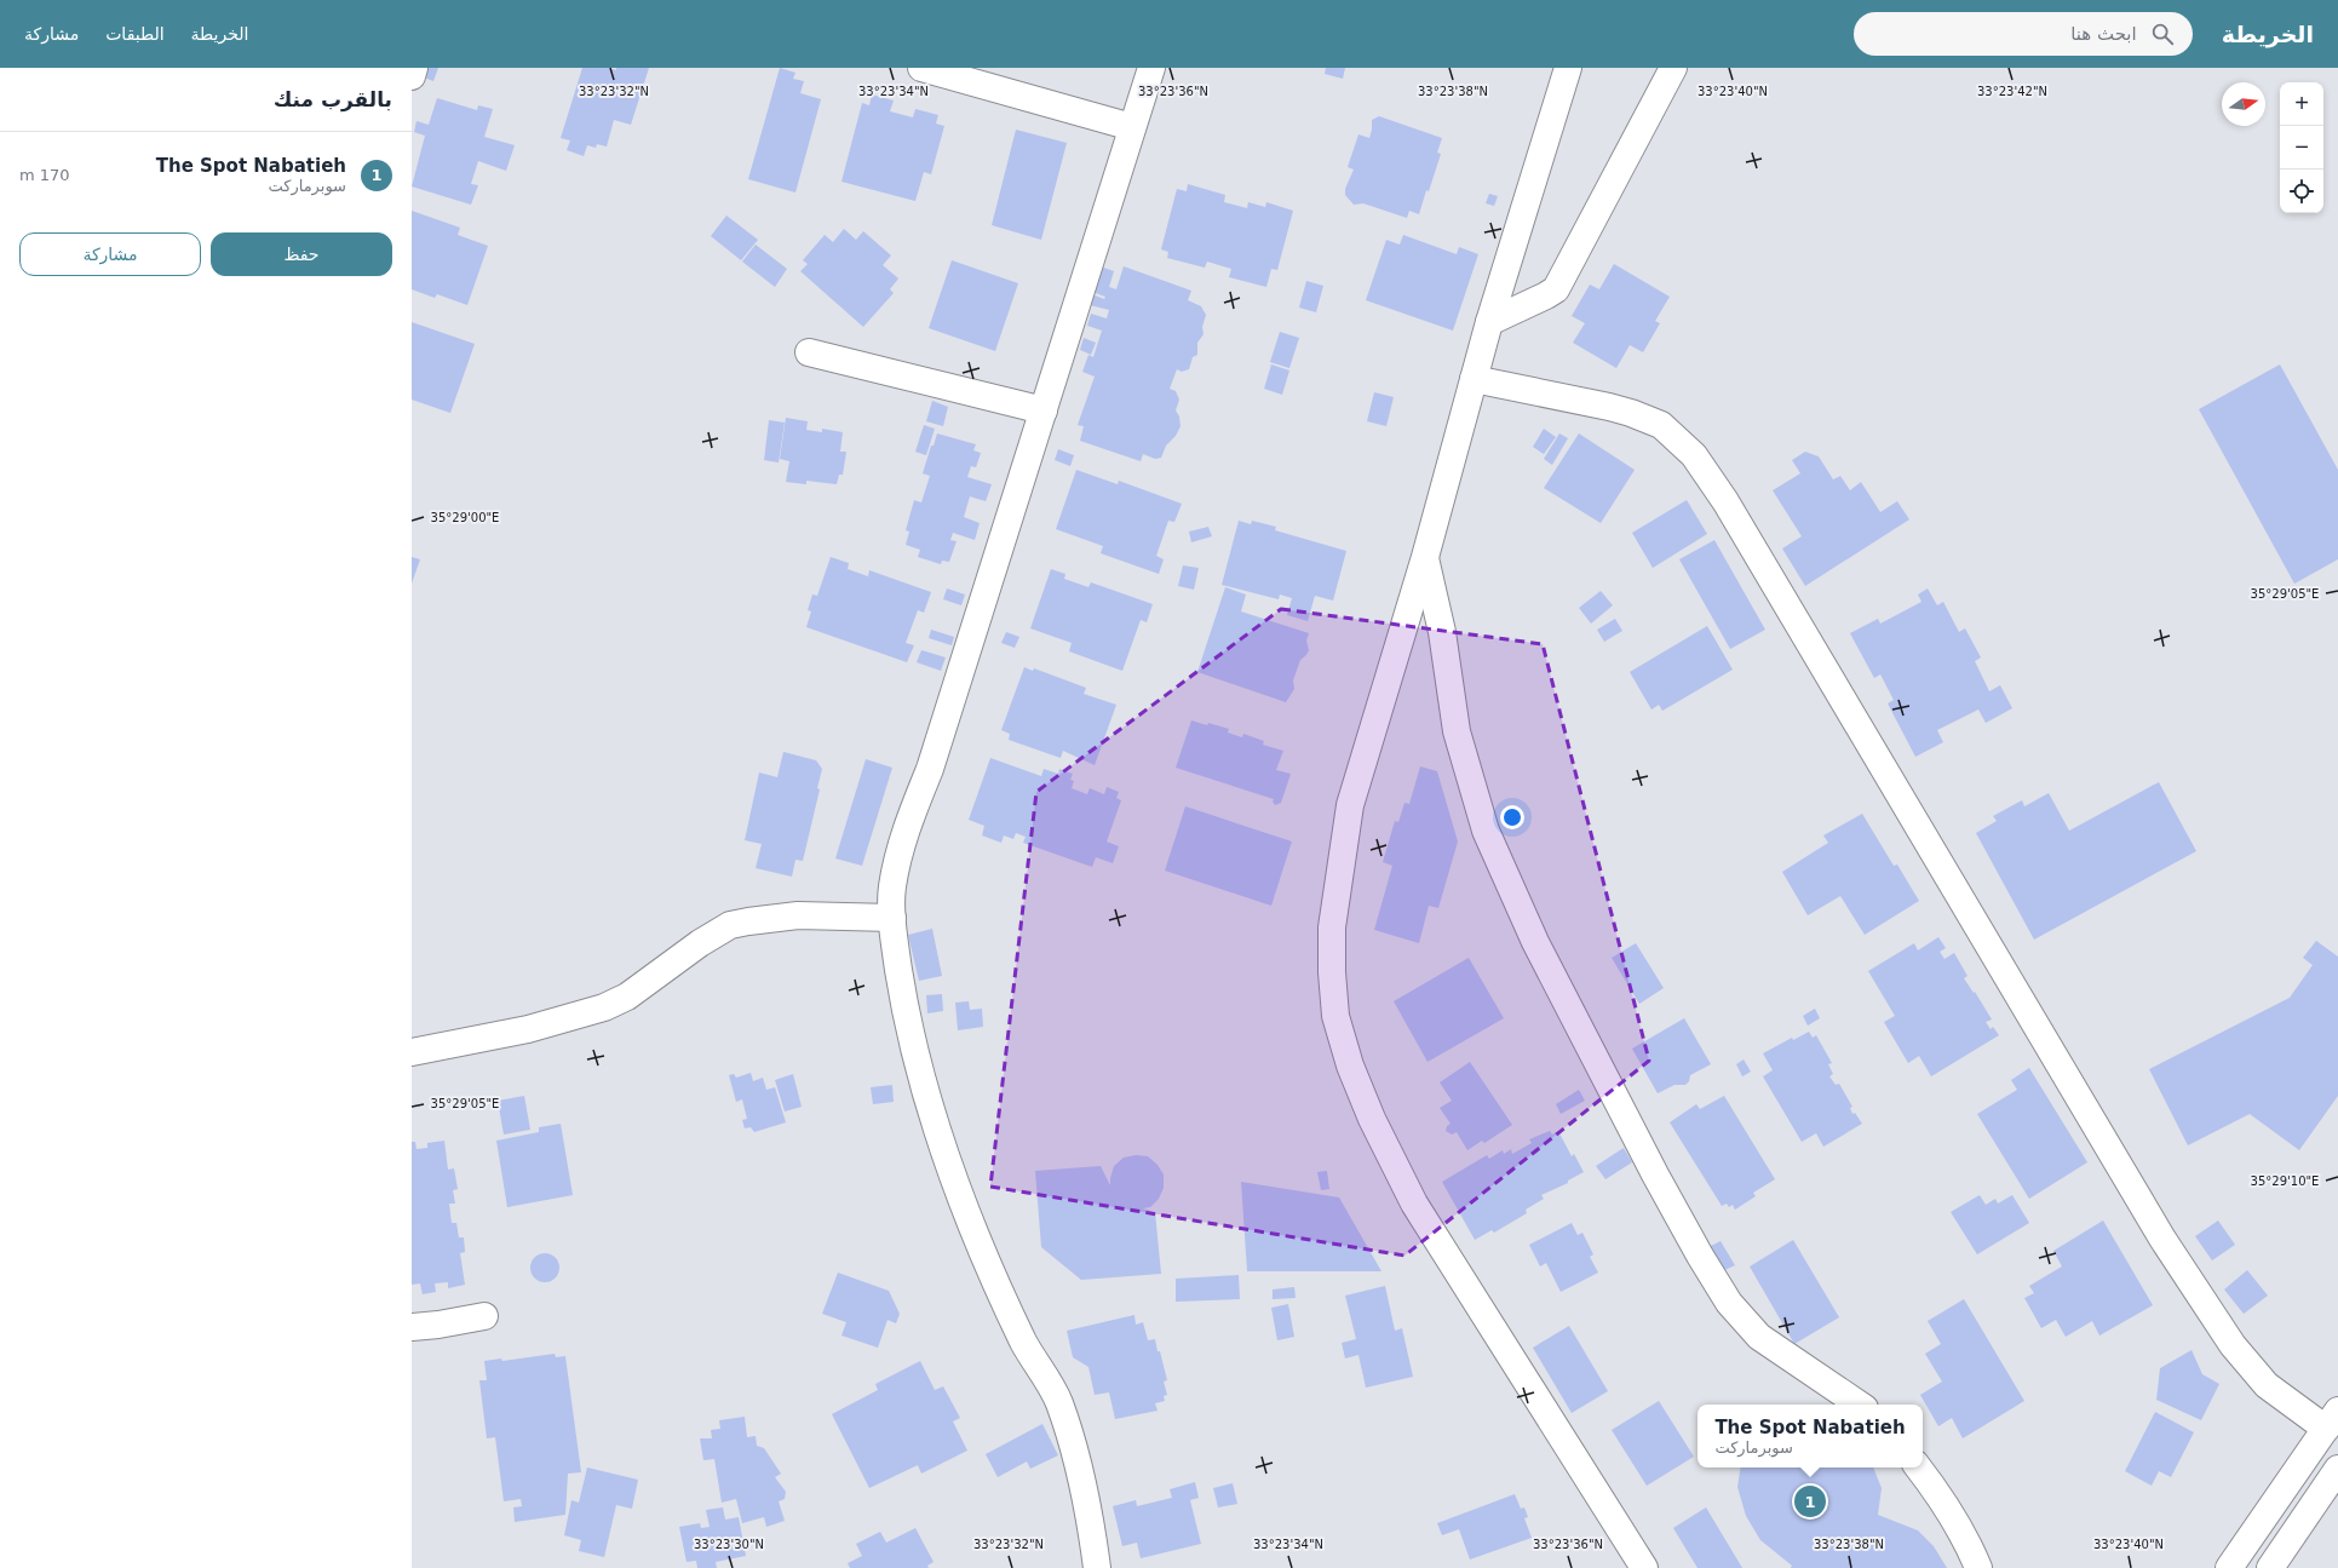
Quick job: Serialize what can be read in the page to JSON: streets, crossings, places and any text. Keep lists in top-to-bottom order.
{
  "north": "right",
  "page": {
    "header": "الخريطة",
    "search": "ابحث هنا",
    "nav": ["الخريطة", "الطبقات", "مشاركة"],
    "heading": "بالقرب منك",
    "map_buttons": ["+", "−"],
    "list": [
      {
        "mark": "1",
        "name": "The Spot Nabatieh",
        "note": "سوبرماركت",
        "value": "170 m"
      }
    ],
    "buttons": ["حفظ", "مشاركة"],
    "popup": ["The Spot Nabatieh", "سوبرماركت"],
    "pins": "1"
  },
  "coordinates": [
    "33°23'32\"N",
    "33°23'34\"N",
    "33°23'36\"N",
    "33°23'38\"N",
    "33°23'40\"N",
    "33°23'42\"N",
    "35°29'00\"E",
    "35°29'05\"E",
    "35°29'10\"E",
    "33°23'30\"N"
  ]
}
